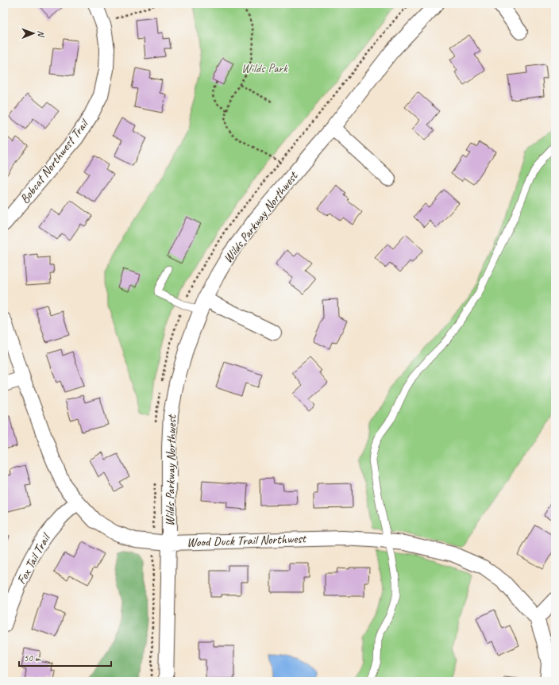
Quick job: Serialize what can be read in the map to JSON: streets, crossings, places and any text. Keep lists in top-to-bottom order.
{
  "streets": {
    "street": [
      "Bobcat Northwest Trail",
      "Wilds Parkway Northwest",
      "Wood Duck Trail Northwest",
      "Fox Tail Trail"
    ]
  },
  "crossings": [
    ["Wilds Parkway Northwest", "Wood Duck Trail Northwest"],
    ["Wood Duck Trail Northwest", "Fox Tail Trail"]
  ],
  "parks": ["Wilds Park"],
  "scale_bar": "50 m",
  "north": "right"
}
